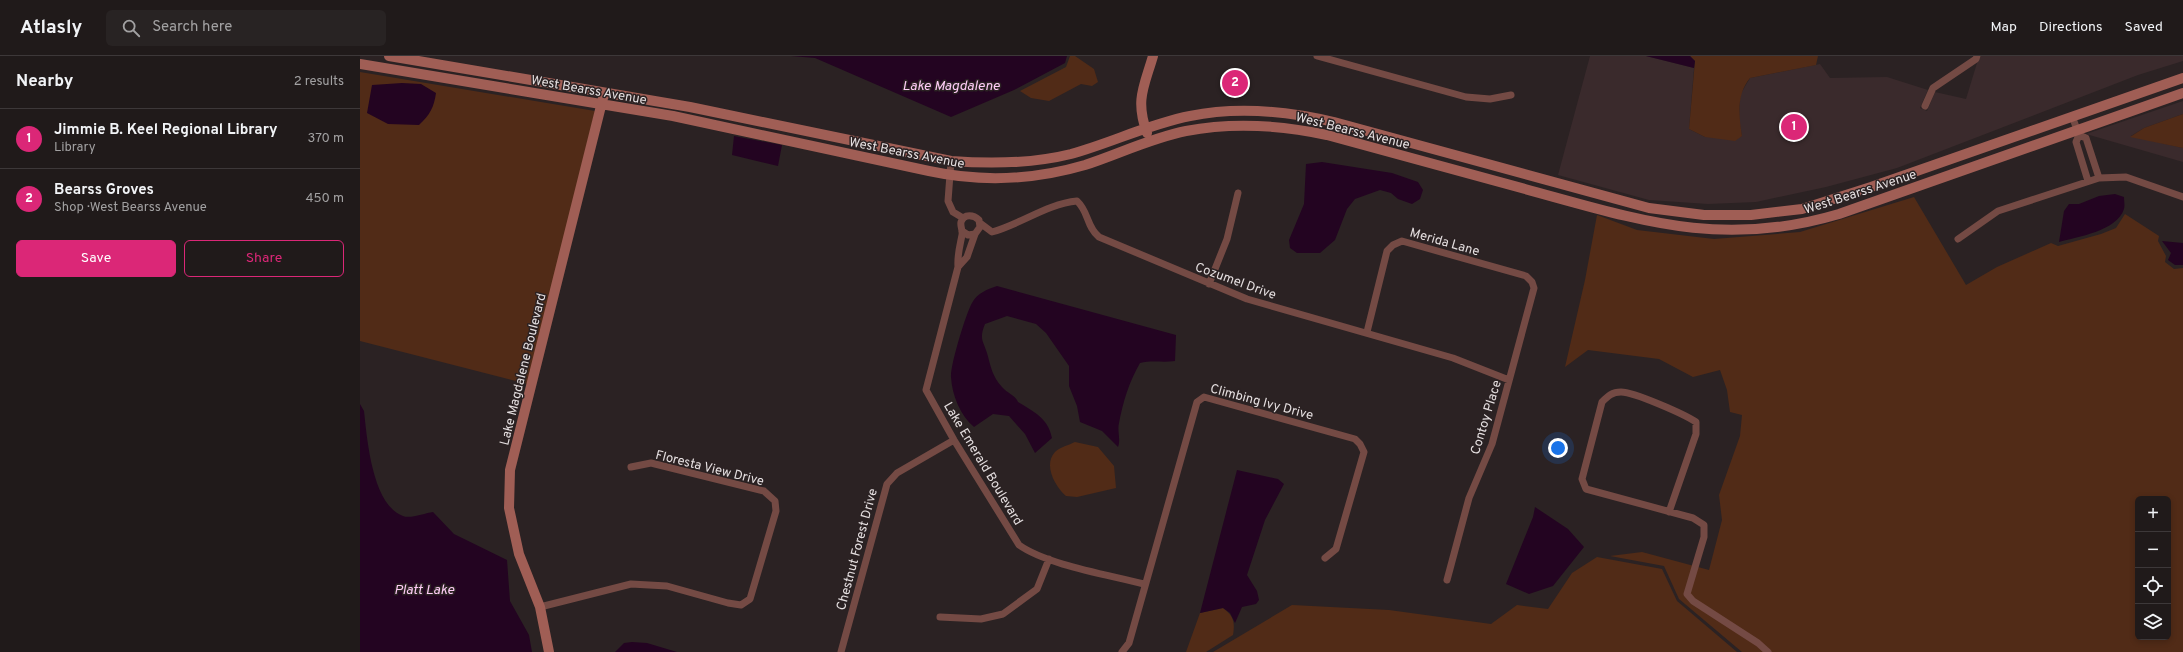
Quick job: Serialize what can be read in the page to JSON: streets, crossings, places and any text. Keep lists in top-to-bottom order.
{
  "streets": {
    "main road": ["West Bearss Avenue", "Lake Magdalene Boulevard"],
    "street": [
      "Merida Lane",
      "Cozumel Drive",
      "Climbing Ivy Drive",
      "Contoy Place",
      "Lake Emerald Boulevard",
      "Floresta View Drive",
      "Chestnut Forest Drive"
    ]
  },
  "crossings": [
    ["West Bearss Avenue", "Lake Magdalene Boulevard"],
    ["Merida Lane", "Cozumel Drive"],
    ["Merida Lane", "Contoy Place"],
    ["Cozumel Drive", "Contoy Place"],
    ["Cozumel Drive", "Lake Emerald Boulevard"],
    ["Lake Magdalene Boulevard", "Floresta View Drive"],
    ["Climbing Ivy Drive", "Lake Emerald Boulevard"],
    ["Lake Emerald Boulevard", "Chestnut Forest Drive"]
  ],
  "water": ["Lake Magdalene", "Platt Lake"],
  "page": {
    "header": "Atlasly",
    "search": "Search here",
    "nav": ["Map", "Directions", "Saved"],
    "heading": ["Nearby", "2 results"],
    "pins": ["2", "1"],
    "list": [
      {
        "mark": "1",
        "name": "Jimmie B. Keel Regional Library",
        "note": "Library",
        "value": "370 m"
      },
      {
        "mark": "2",
        "name": "Bearss Groves",
        "note": "Shop · West Bearss Avenue",
        "value": "450 m"
      }
    ],
    "buttons": ["Save", "Share"],
    "map_buttons": ["+", "−"]
  }
}
